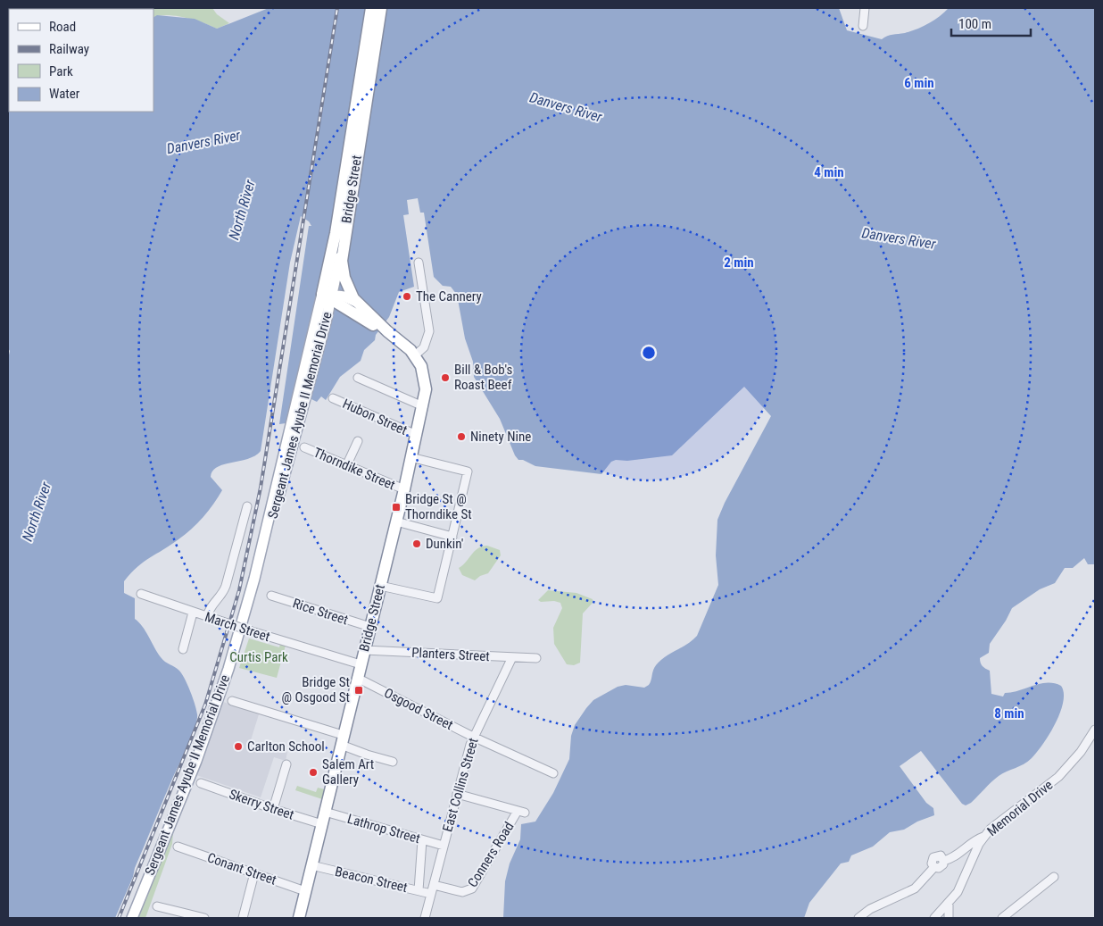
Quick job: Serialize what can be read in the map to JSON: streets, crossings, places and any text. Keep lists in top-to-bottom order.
{
  "streets": {
    "highway": ["Bridge Street"],
    "main road": ["Sergeant James Ayube II Memorial Drive"],
    "street": [
      "Hubon Street",
      "Thorndike Street",
      "Rice Street",
      "March Street",
      "Planters Street",
      "Osgood Street",
      "East Collins Street",
      "Skerry Street",
      "Memorial Drive",
      "Lathrop Street",
      "Conners Road",
      "Conant Street",
      "Beacon Street"
    ]
  },
  "crossings": [
    ["Bridge Street", "Sergeant James Ayube II Memorial Drive"],
    ["Bridge Street", "Hubon Street"],
    ["Bridge Street", "Thorndike Street"],
    ["Bridge Street", "Rice Street"],
    ["Bridge Street", "March Street"],
    ["Bridge Street", "Planters Street"],
    ["Bridge Street", "Osgood Street"],
    ["Bridge Street", "Skerry Street"],
    ["Bridge Street", "Lathrop Street"],
    ["Bridge Street", "Conant Street"],
    ["Bridge Street", "Beacon Street"],
    ["Planters Street", "East Collins Street"],
    ["Osgood Street", "East Collins Street"],
    ["East Collins Street", "Lathrop Street"],
    ["East Collins Street", "Conners Road"],
    ["East Collins Street", "Beacon Street"]
  ],
  "water": ["Danvers River", "North River"],
  "parks": ["Curtis Park"],
  "places": {
    "other": [
      "The Cannery",
      "Bill & Bob's Roast Beef",
      "Ninety Nine",
      "Dunkin'",
      "Carlton School",
      "Salem Art Gallery"
    ],
    "transit": ["Bridge St @ Thorndike St", "Bridge St @ Osgood St"]
  },
  "legend": [
    "Road",
    "Railway",
    "Park",
    "Water"
  ],
  "scale_bar": "100 m",
  "rings": [
    "6 min",
    "4 min",
    "2 min",
    "8 min"
  ]
}
